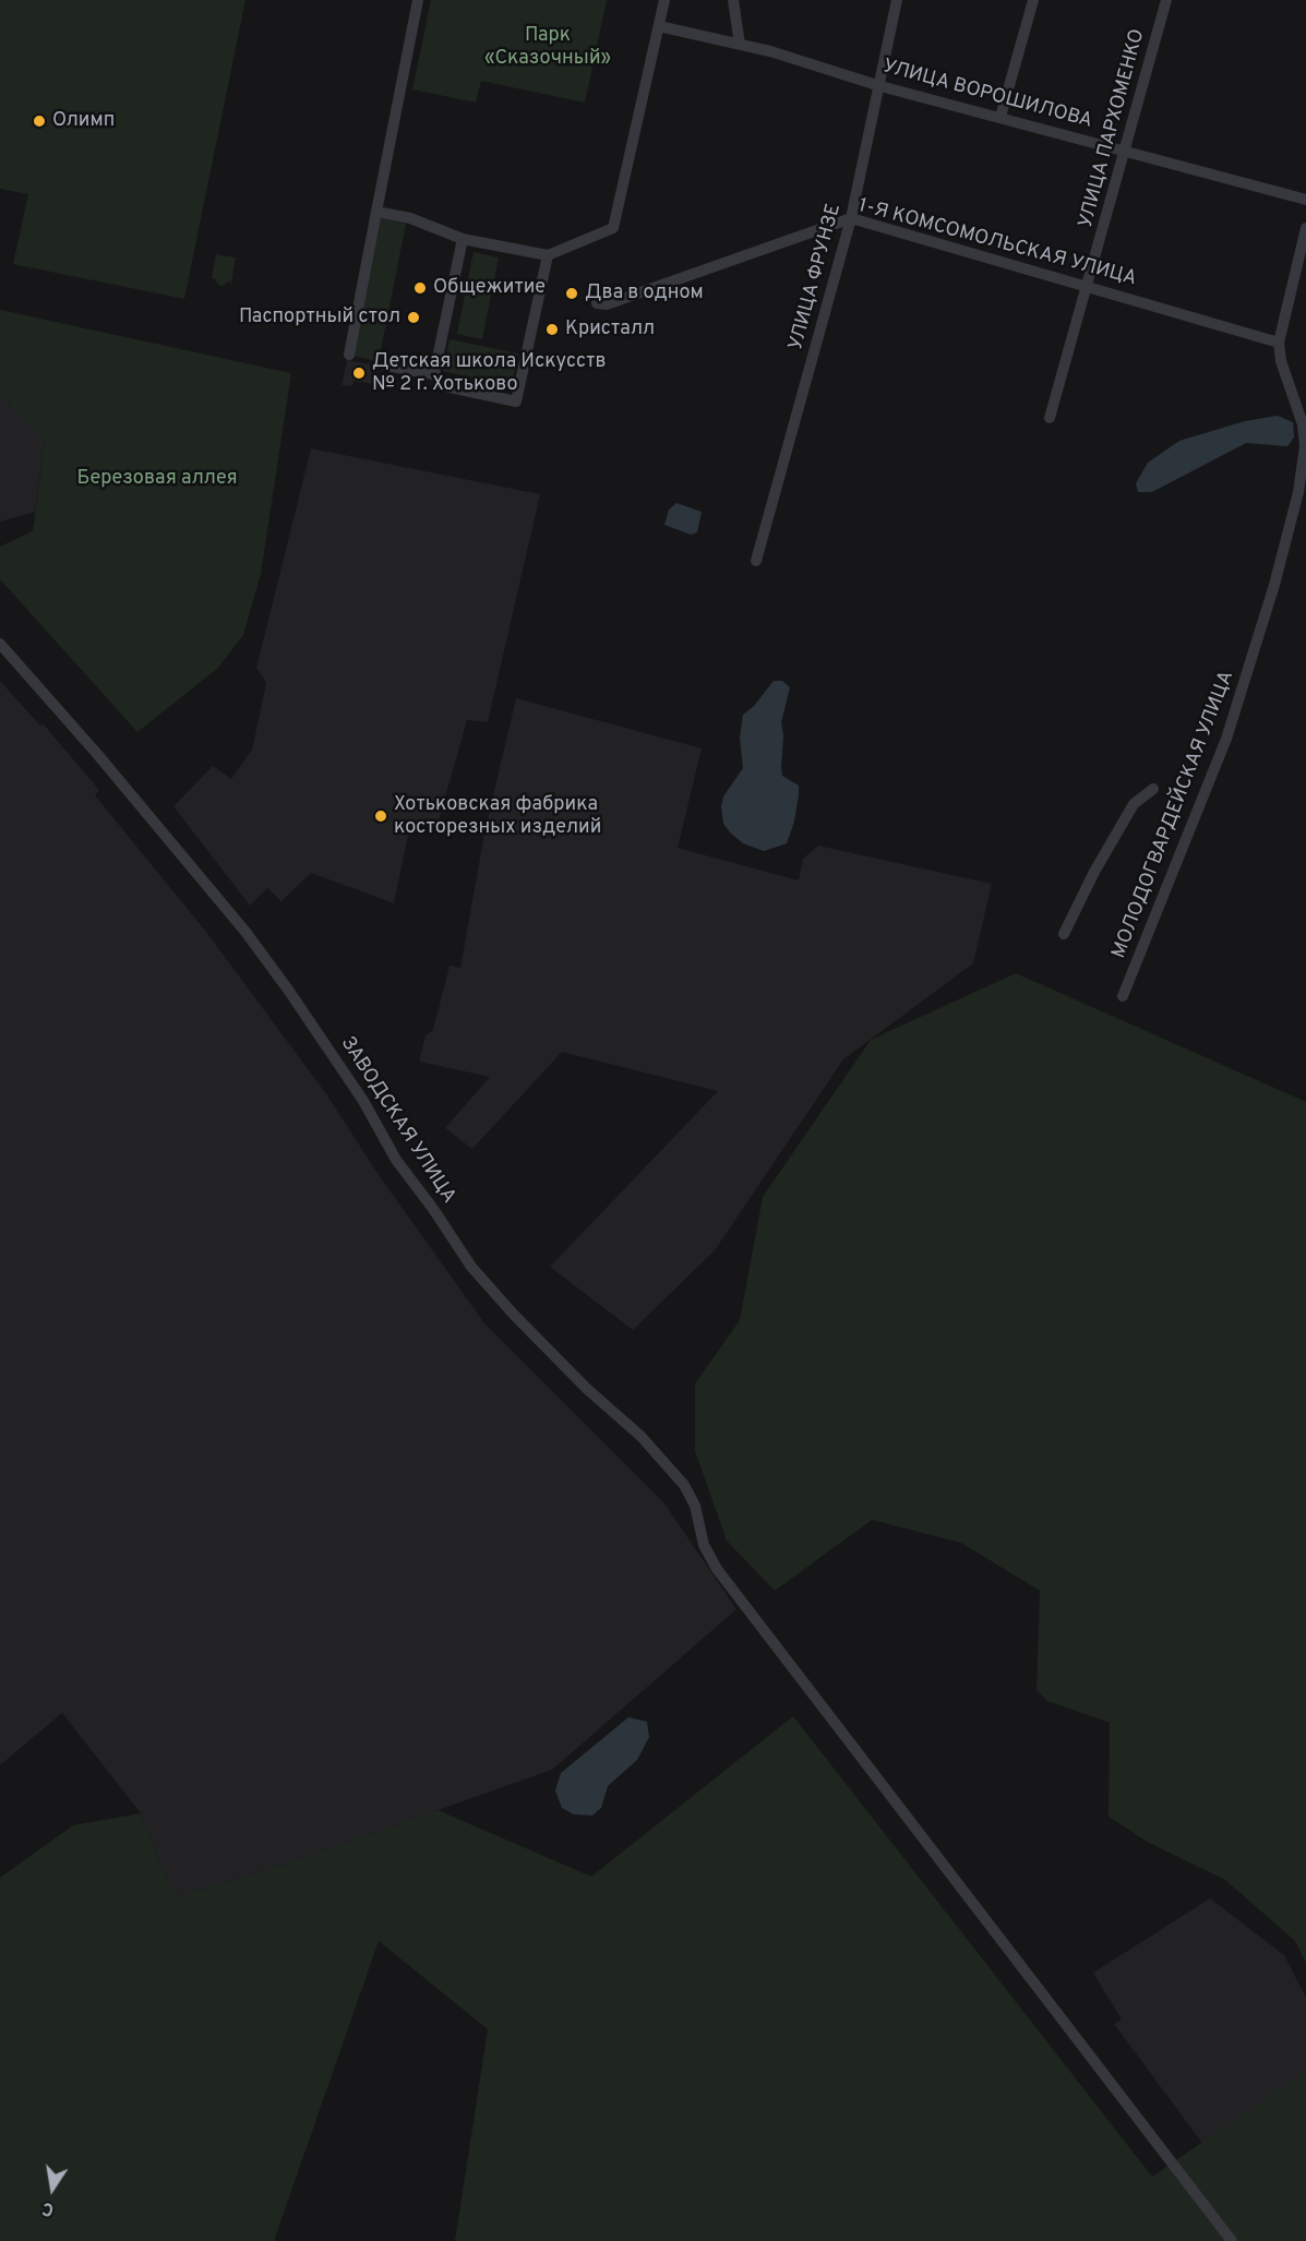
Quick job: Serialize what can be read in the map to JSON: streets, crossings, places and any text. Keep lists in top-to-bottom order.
{
  "streets": {
    "street": [
      "УЛИЦА ВОРОШИЛОВА",
      "УЛИЦА ПАРХОМЕНКО",
      "1-Я КОМСОМОЛЬСКАЯ УЛИЦА",
      "УЛИЦА ФРУНЗЕ",
      "МОЛОДОГВАРДЕЙСКАЯ УЛИЦА",
      "ЗАВОДСКАЯ УЛИЦА"
    ]
  },
  "crossings": [
    ["УЛИЦА ВОРОШИЛОВА", "УЛИЦА ПАРХОМЕНКО"],
    ["УЛИЦА ВОРОШИЛОВА", "УЛИЦА ФРУНЗЕ"],
    ["УЛИЦА ПАРХОМЕНКО", "1-Я КОМСОМОЛЬСКАЯ УЛИЦА"],
    ["1-Я КОМСОМОЛЬСКАЯ УЛИЦА", "УЛИЦА ФРУНЗЕ"],
    ["1-Я КОМСОМОЛЬСКАЯ УЛИЦА", "МОЛОДОГВАРДЕЙСКАЯ УЛИЦА"]
  ],
  "parks": ["Парк «Сказочный»", "Березовая аллея"],
  "places": [
    "Олимп",
    "Общежитие",
    "Два в одном",
    "Паспортный стол",
    "Кристалл",
    "Детская школа Искусств № 2 г. Хотьково",
    "Хотьковская фабрика косторезных изделий"
  ],
  "north": "bottom"
}
